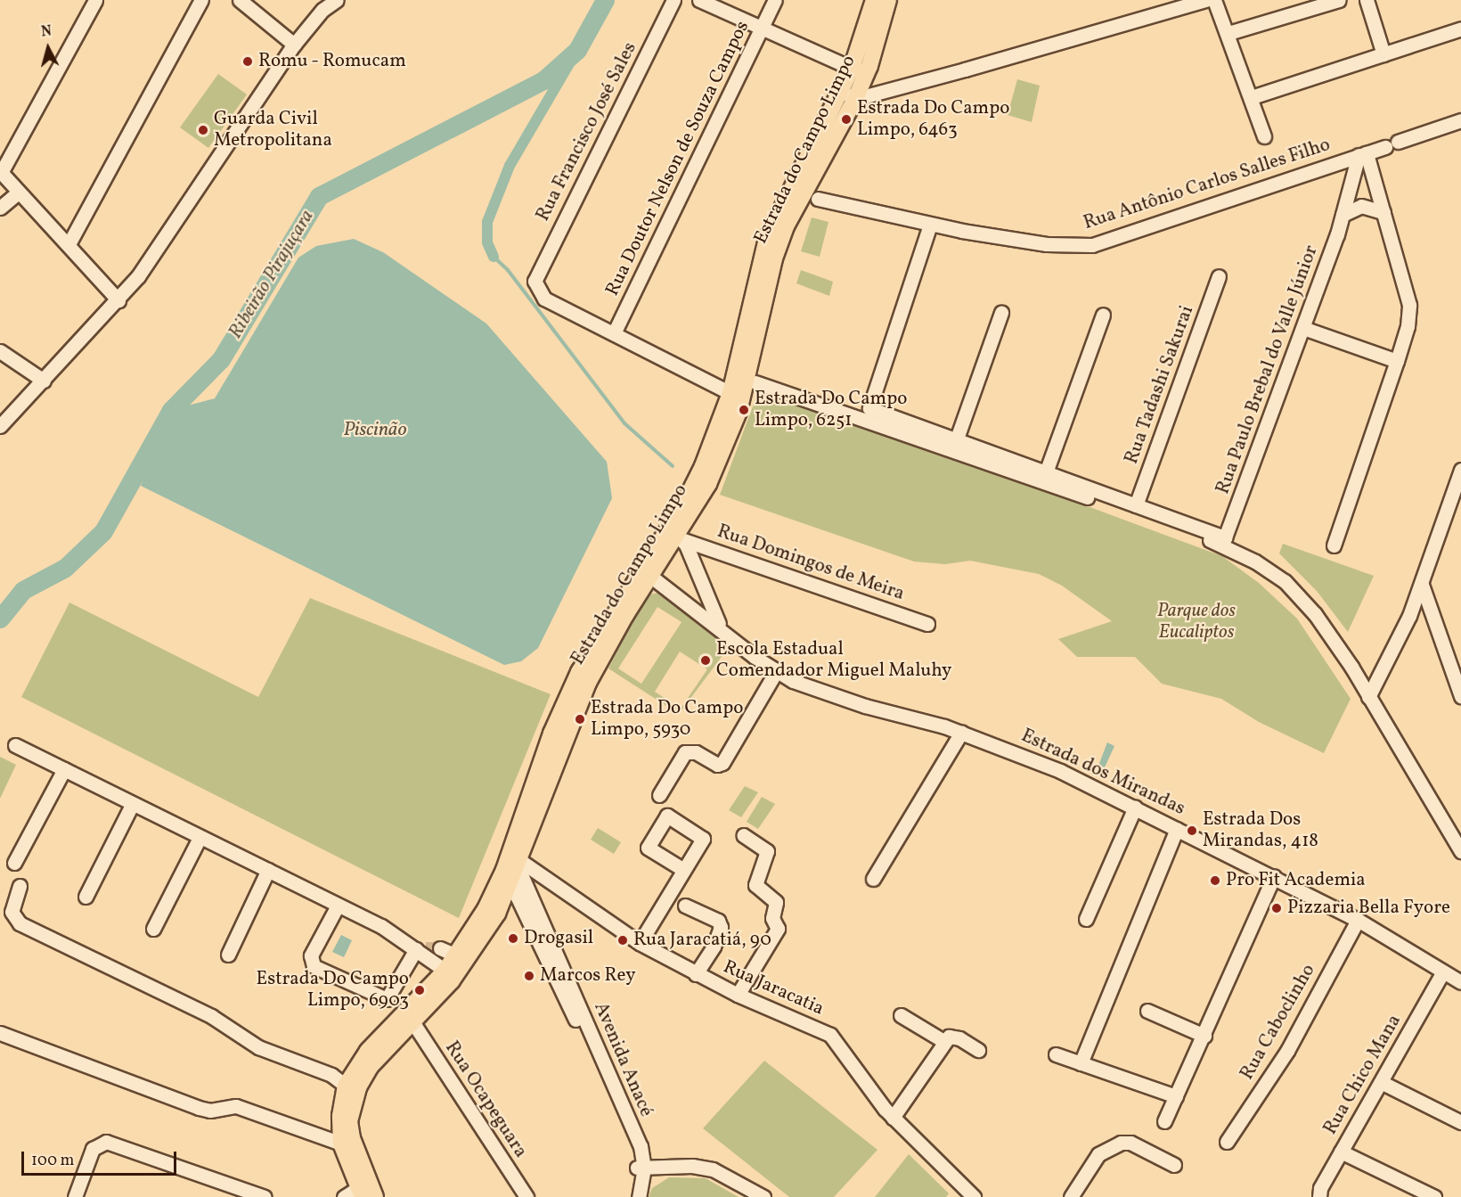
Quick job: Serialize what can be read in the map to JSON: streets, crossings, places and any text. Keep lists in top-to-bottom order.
{
  "streets": {
    "main road": ["Estrada do Campo Limpo"],
    "street": [
      "Rua Francisco José Sales",
      "Rua Doutor Nelson de Souza Campos",
      "Rua Antônio Carlos Salles Filho",
      "Rua Paulo Brebal do Valle Júnior",
      "Rua Tadashi Sakurai",
      "Rua Domingos de Meira",
      "Estrada dos Mirandas",
      "Rua Jaracatia",
      "Rua Caboclinho",
      "Avenida Anacé",
      "Rua Chico Mana",
      "Rua Ocapeguara"
    ]
  },
  "crossings": [
    ["Rua Francisco José Sales", "Rua Doutor Nelson de Souza Campos"],
    ["Estrada do Campo Limpo", "Rua Domingos de Meira"],
    ["Estrada do Campo Limpo", "Estrada dos Mirandas"],
    ["Estrada do Campo Limpo", "Rua Jaracatia"],
    ["Estrada do Campo Limpo", "Avenida Anacé"],
    ["Estrada do Campo Limpo", "Rua Ocapeguara"],
    ["Rua Antônio Carlos Salles Filho", "Rua Paulo Brebal do Valle Júnior"],
    ["Rua Paulo Brebal do Valle Júnior", "Rua Tadashi Sakurai"],
    ["Rua Domingos de Meira", "Estrada dos Mirandas"],
    ["Estrada dos Mirandas", "Rua Caboclinho"],
    ["Estrada dos Mirandas", "Rua Chico Mana"],
    ["Rua Jaracatia", "Avenida Anacé"]
  ],
  "water": ["Ribeirão Pirajuçara", "Piscinão"],
  "parks": ["Parque dos Eucaliptos"],
  "places": [
    "Romu - Romucam",
    "Estrada Do Campo Limpo, 6463",
    "Guarda Civil Metropolitana",
    "Estrada Do Campo Limpo, 6251",
    "Escola Estadual Comendador Miguel Maluhy",
    "Estrada Do Campo Limpo, 5930",
    "Estrada Dos Mirandas, 418",
    "Pro Fit Academia",
    "Pizzaria Bella Fyore",
    "Drogasil",
    "Rua Jaracatiá, 90",
    "Marcos Rey",
    "Estrada Do Campo Limpo, 6903"
  ],
  "scale_bar": "100 m",
  "north": "top"
}
